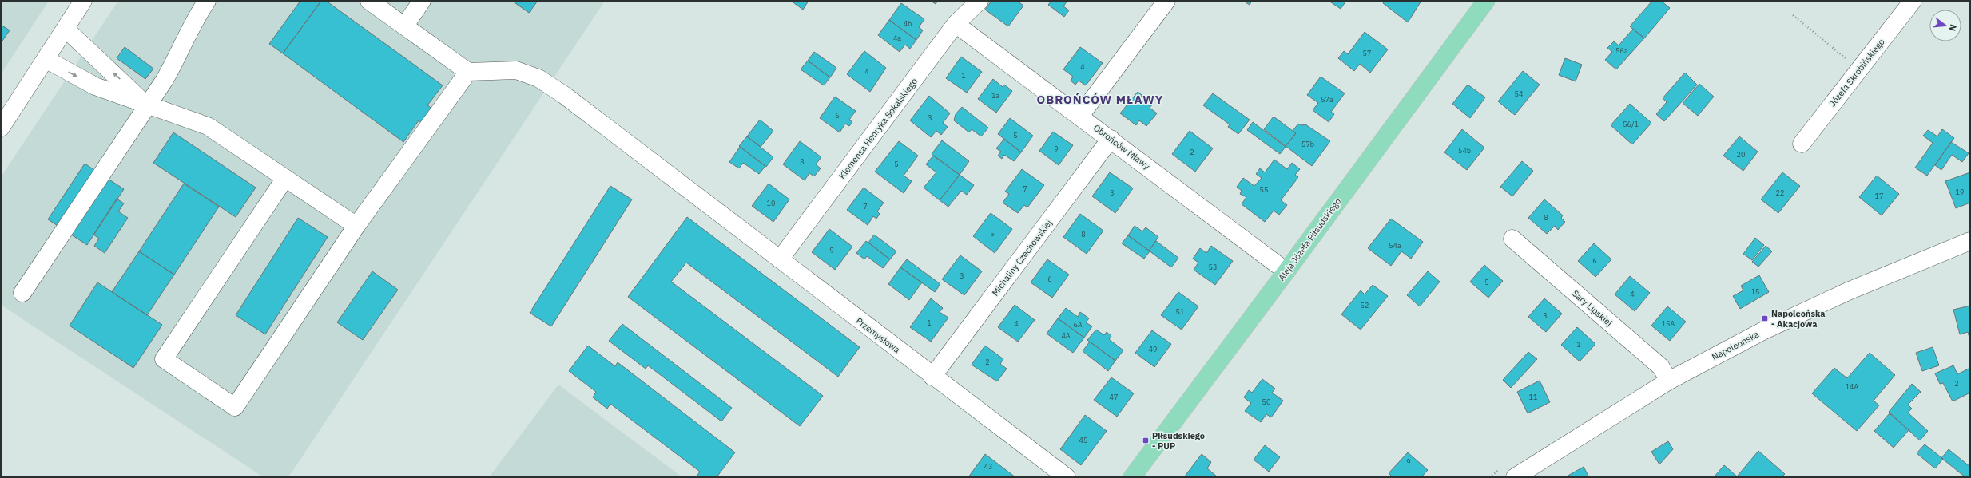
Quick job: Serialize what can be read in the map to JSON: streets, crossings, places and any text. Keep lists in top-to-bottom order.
{
  "streets": {
    "main road": ["Aleja Józefa Piłsudskiego"],
    "street": [
      "Józefa Skrobińskiego",
      "Klemensa Henryka Sokalskiego",
      "Obrońców Mławy",
      "Michaliny Czechowskiej",
      "Sary Lipskiej",
      "Przemysłowa",
      "Napoleońska"
    ]
  },
  "crossings": [
    ["Klemensa Henryka Sokalskiego", "Obrońców Mławy"],
    ["Klemensa Henryka Sokalskiego", "Przemysłowa"],
    ["Obrońców Mławy", "Aleja Józefa Piłsudskiego"],
    ["Obrońców Mławy", "Michaliny Czechowskiej"],
    ["Michaliny Czechowskiej", "Przemysłowa"],
    ["Sary Lipskiej", "Napoleońska"]
  ],
  "districts": ["OBROŃCÓW MŁAWY"],
  "places": {
    "transit": ["Napoleońska - Akacjowa", "Piłsudskiego - PUP"]
  },
  "house_numbers": [
    "4b",
    "4a",
    "56a",
    "57",
    "4",
    "4",
    "1",
    "54",
    "1a",
    "57a",
    "6",
    "3",
    "56/1",
    "5",
    "57b",
    "9",
    "54b",
    "2",
    "20",
    "8",
    "5",
    "7",
    "55",
    "19",
    "3",
    "22",
    "17",
    "10",
    "7",
    "8",
    "5",
    "8",
    "54a",
    "9",
    "6",
    "53",
    "3",
    "6",
    "5",
    "15",
    "4",
    "52",
    "51",
    "3",
    "1",
    "4",
    "15A",
    "6A",
    "4A",
    "1",
    "49",
    "2",
    "2",
    "14A",
    "47",
    "11",
    "50",
    "45",
    "9",
    "43"
  ],
  "north": "right"
}
